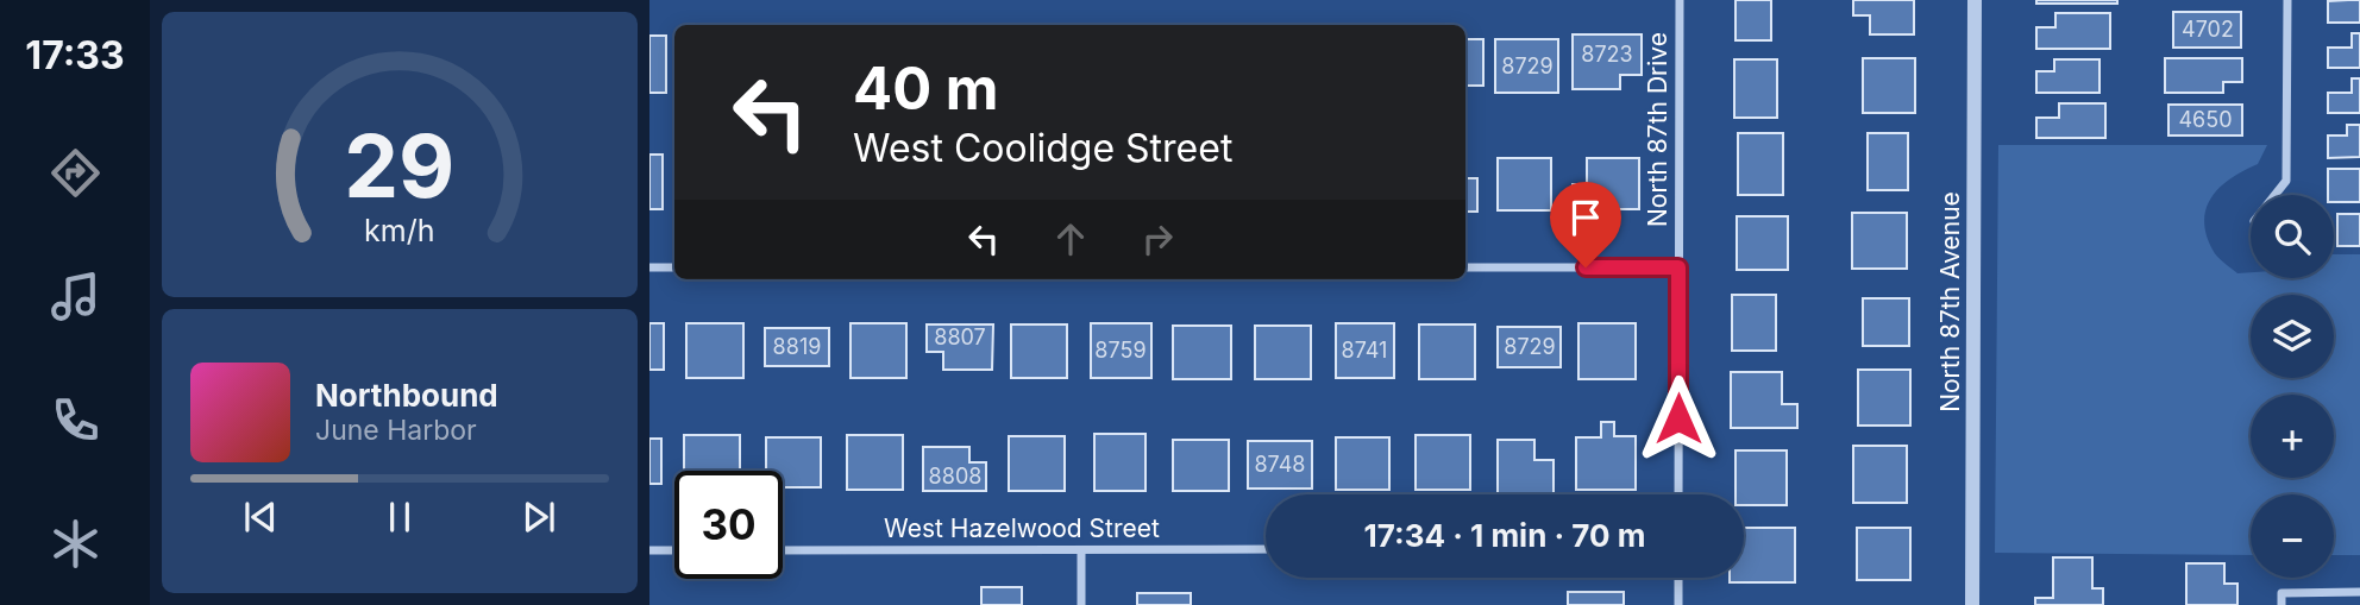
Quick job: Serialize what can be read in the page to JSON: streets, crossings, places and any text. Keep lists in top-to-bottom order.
{
  "streets": {
    "street": ["North 87th Drive", "North 87th Avenue", "West Hazelwood Street"]
  },
  "house_numbers": [
    "4702",
    "8723",
    "8729",
    "4650",
    "8807",
    "8819",
    "8729",
    "8759",
    "8741",
    "8748",
    "8808"
  ],
  "page": {
    "tabs": "17:33",
    "turn": ["40 m", "West Coolidge Street"],
    "map_buttons": ["+", "−"],
    "song": ["Northbound", "June Harbor"],
    "limit": "30",
    "trip": "17:34 · 1 min · 70 m",
    "gauge": ["29", "km/h"]
  }
}
